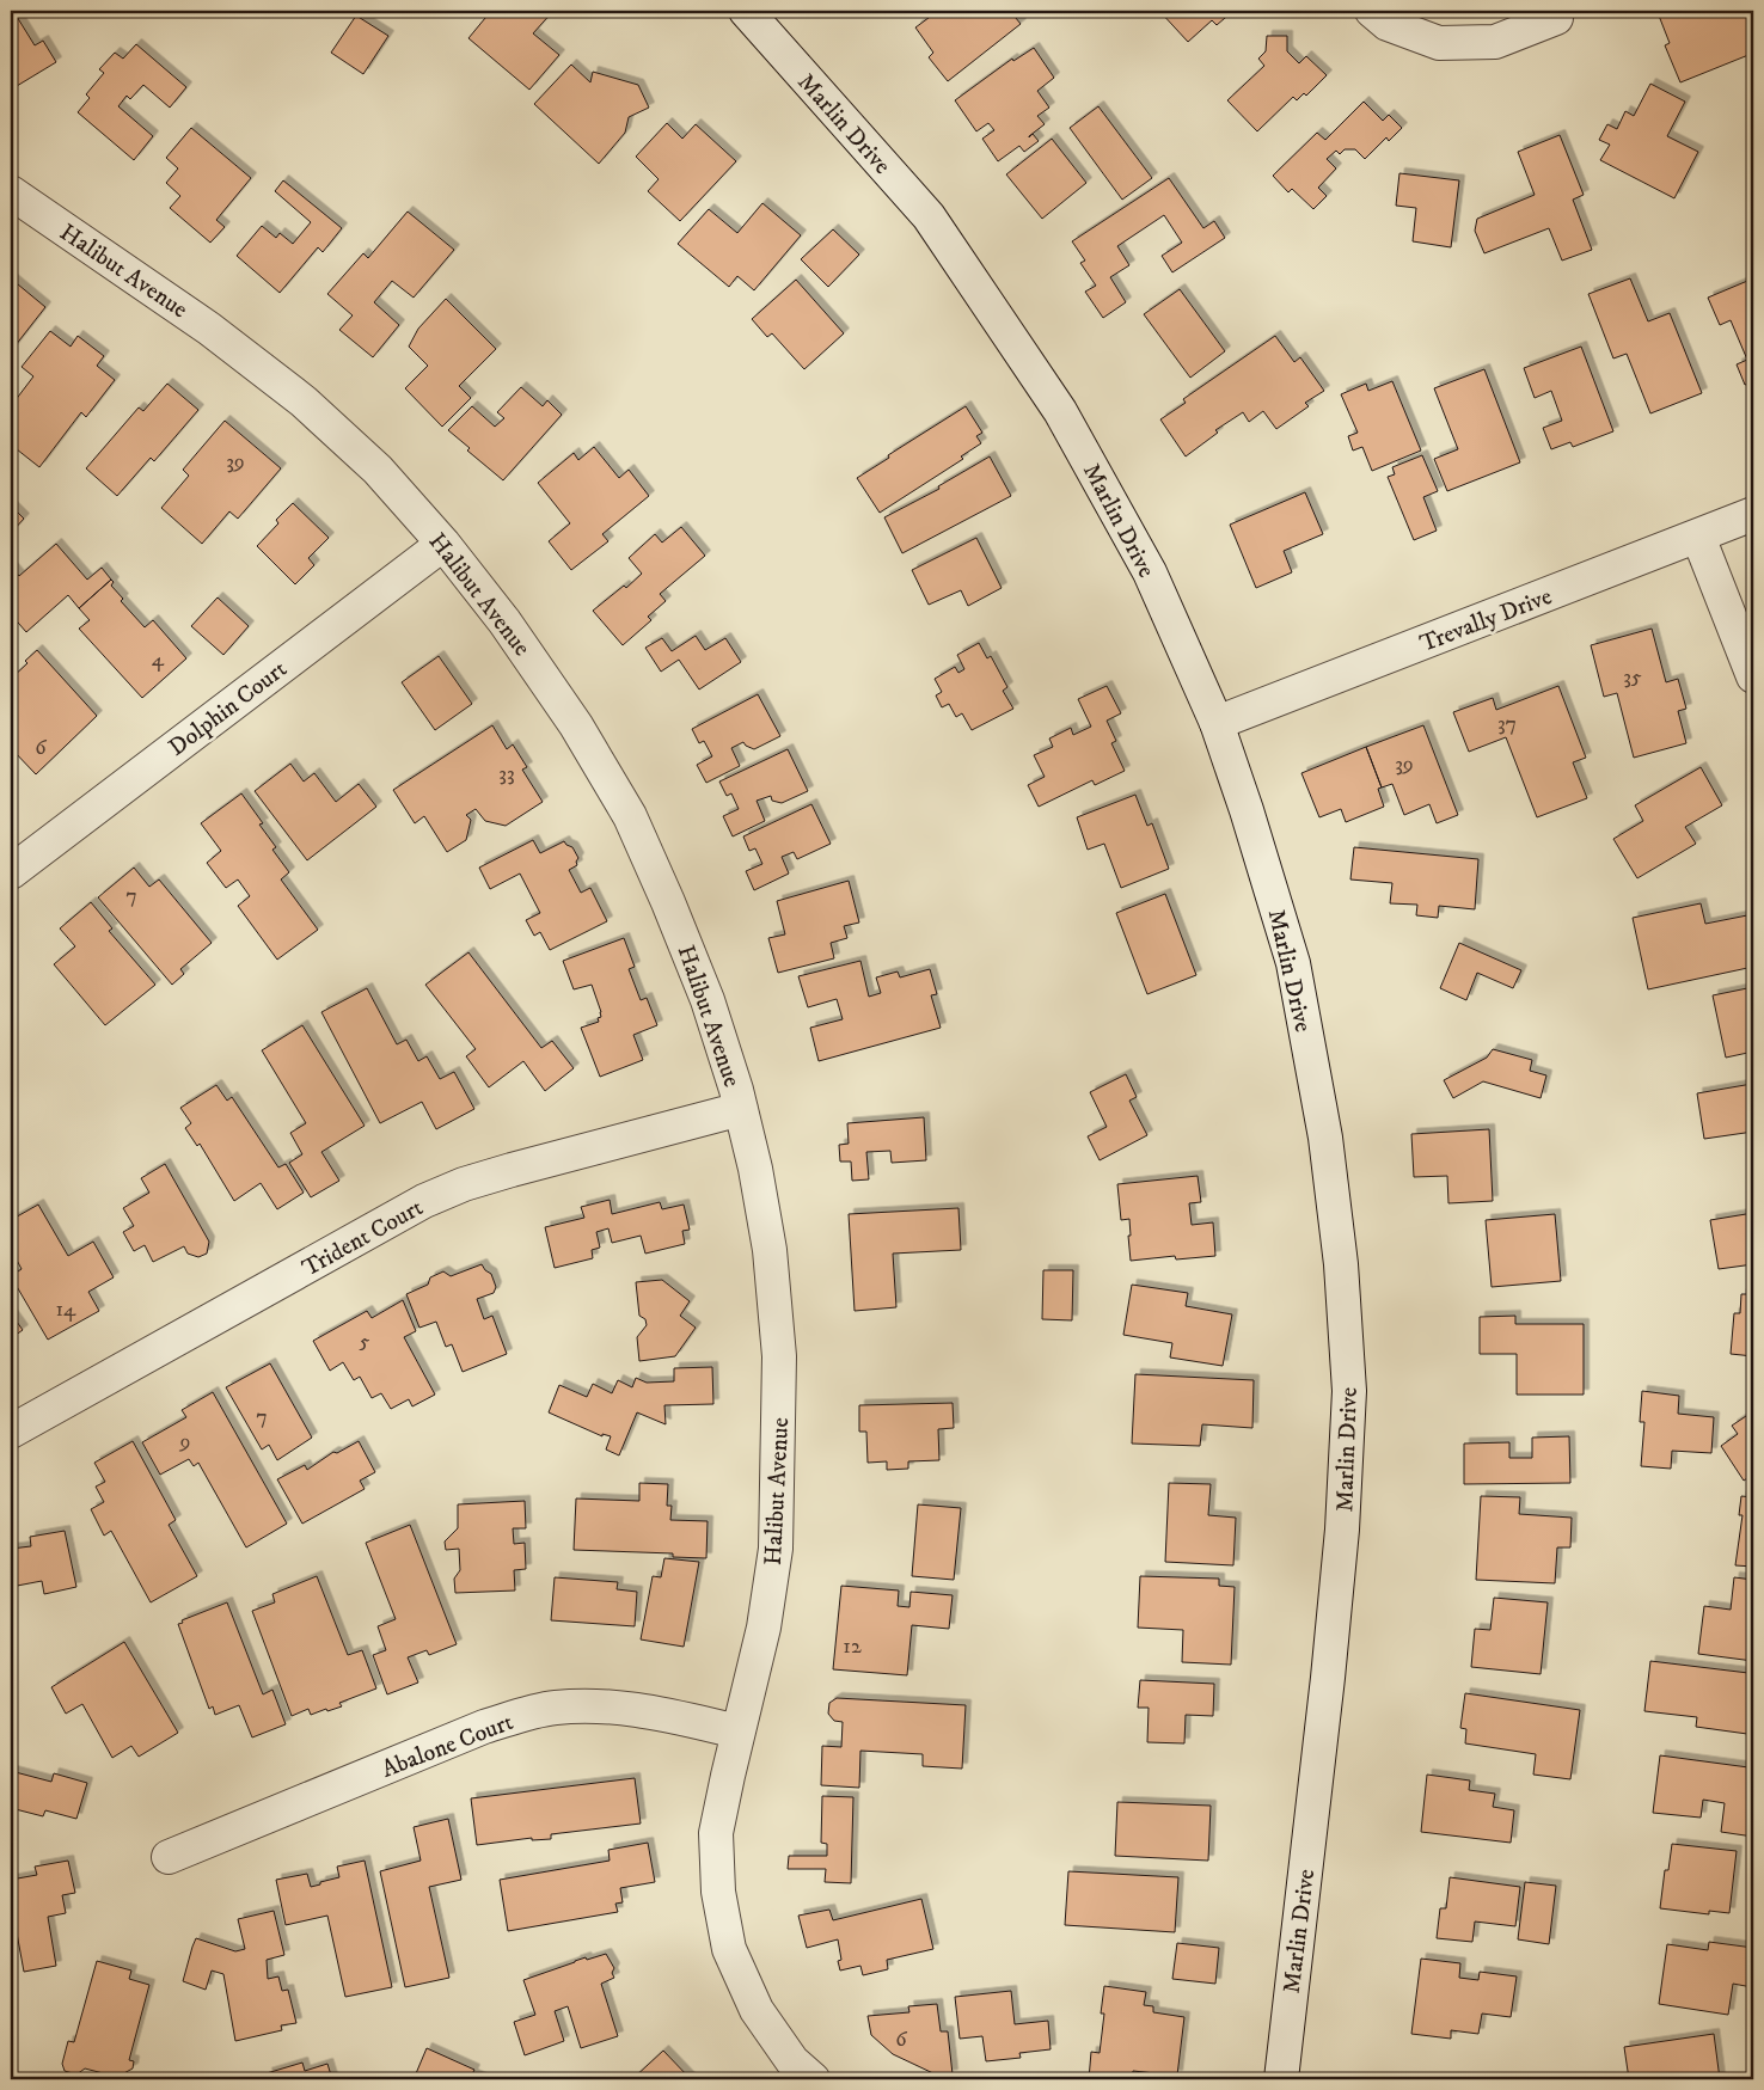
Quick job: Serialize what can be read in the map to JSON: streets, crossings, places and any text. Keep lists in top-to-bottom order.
{
  "streets": {
    "street": [
      "Marlin Drive",
      "Halibut Avenue",
      "Trevally Drive",
      "Dolphin Court",
      "Trident Court",
      "Abalone Court"
    ]
  },
  "crossings": [
    ["Marlin Drive", "Trevally Drive"],
    ["Halibut Avenue", "Dolphin Court"],
    ["Halibut Avenue", "Trident Court"],
    ["Halibut Avenue", "Abalone Court"]
  ],
  "house_numbers": [
    "39",
    "4",
    "35",
    "37",
    "6",
    "39",
    "33",
    "7",
    "14",
    "5",
    "7",
    "9",
    "12",
    "6"
  ]
}
